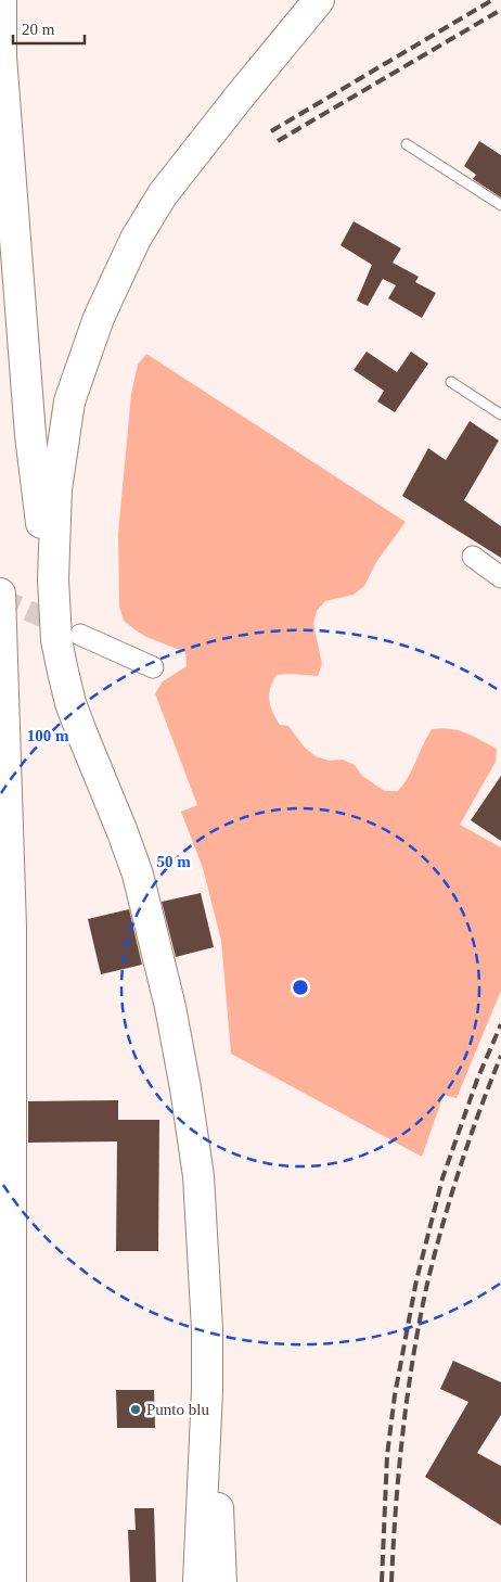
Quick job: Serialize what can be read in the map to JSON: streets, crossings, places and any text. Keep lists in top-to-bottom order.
{
  "places": ["Punto blu"],
  "scale_bar": "20 m",
  "rings": ["100 m", "50 m"]
}
